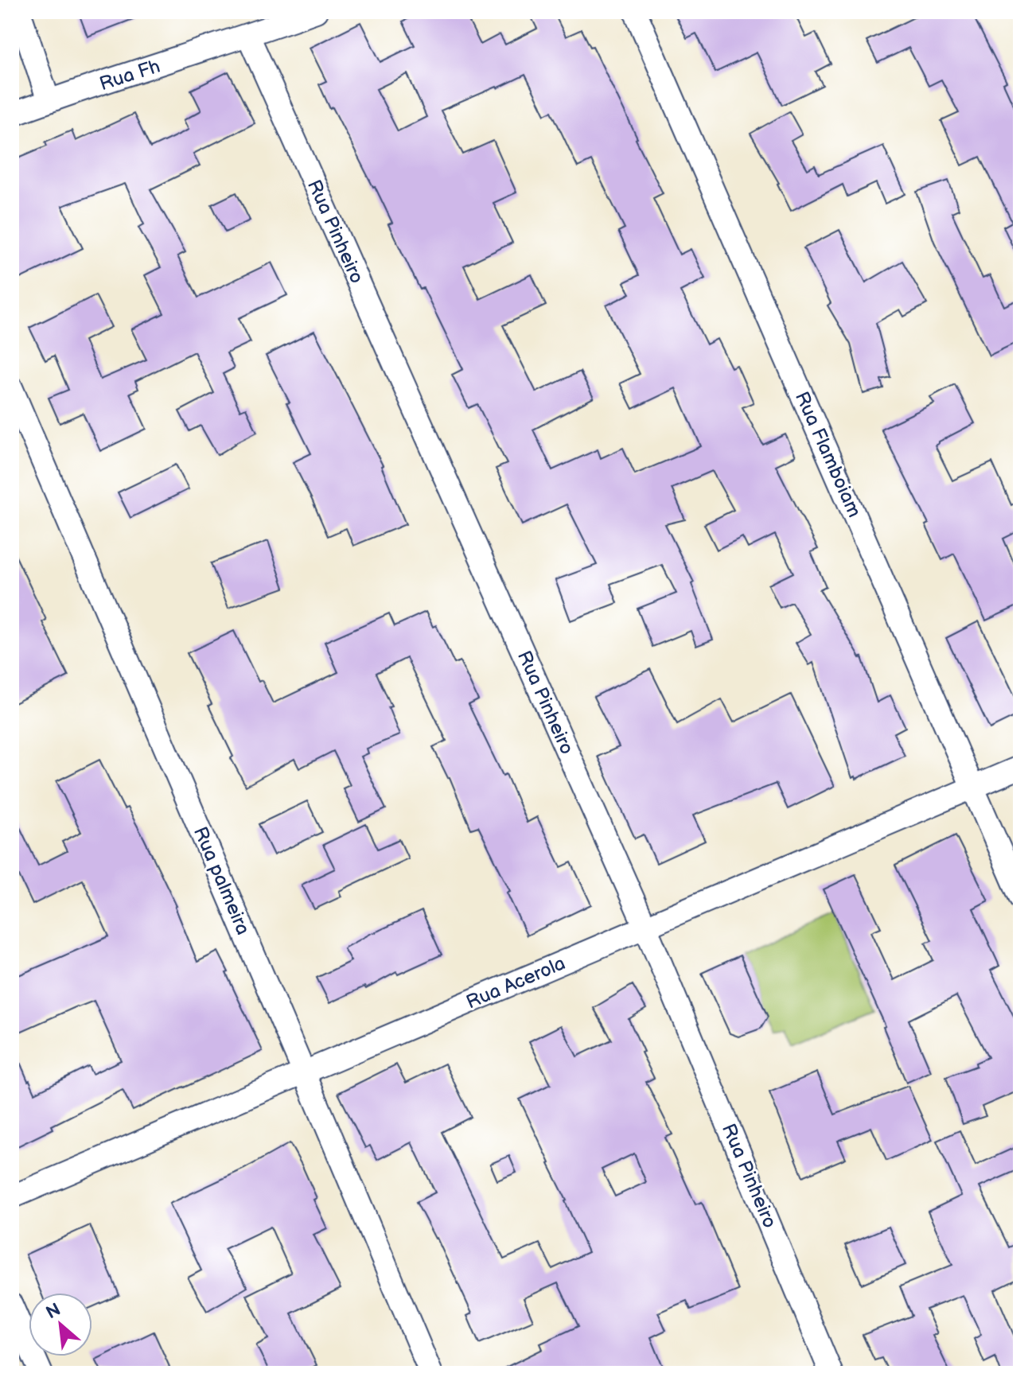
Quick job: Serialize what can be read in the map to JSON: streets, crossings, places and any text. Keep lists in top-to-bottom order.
{
  "streets": {
    "street": [
      "Rua Fh",
      "Rua Pinheiro",
      "Rua Flamboiam",
      "Rua palmeira",
      "Rua Acerola"
    ]
  },
  "crossings": [
    ["Rua Fh", "Rua Pinheiro"],
    ["Rua Pinheiro", "Rua Acerola"],
    ["Rua Flamboiam", "Rua Acerola"],
    ["Rua palmeira", "Rua Acerola"]
  ],
  "north": "top left"
}
